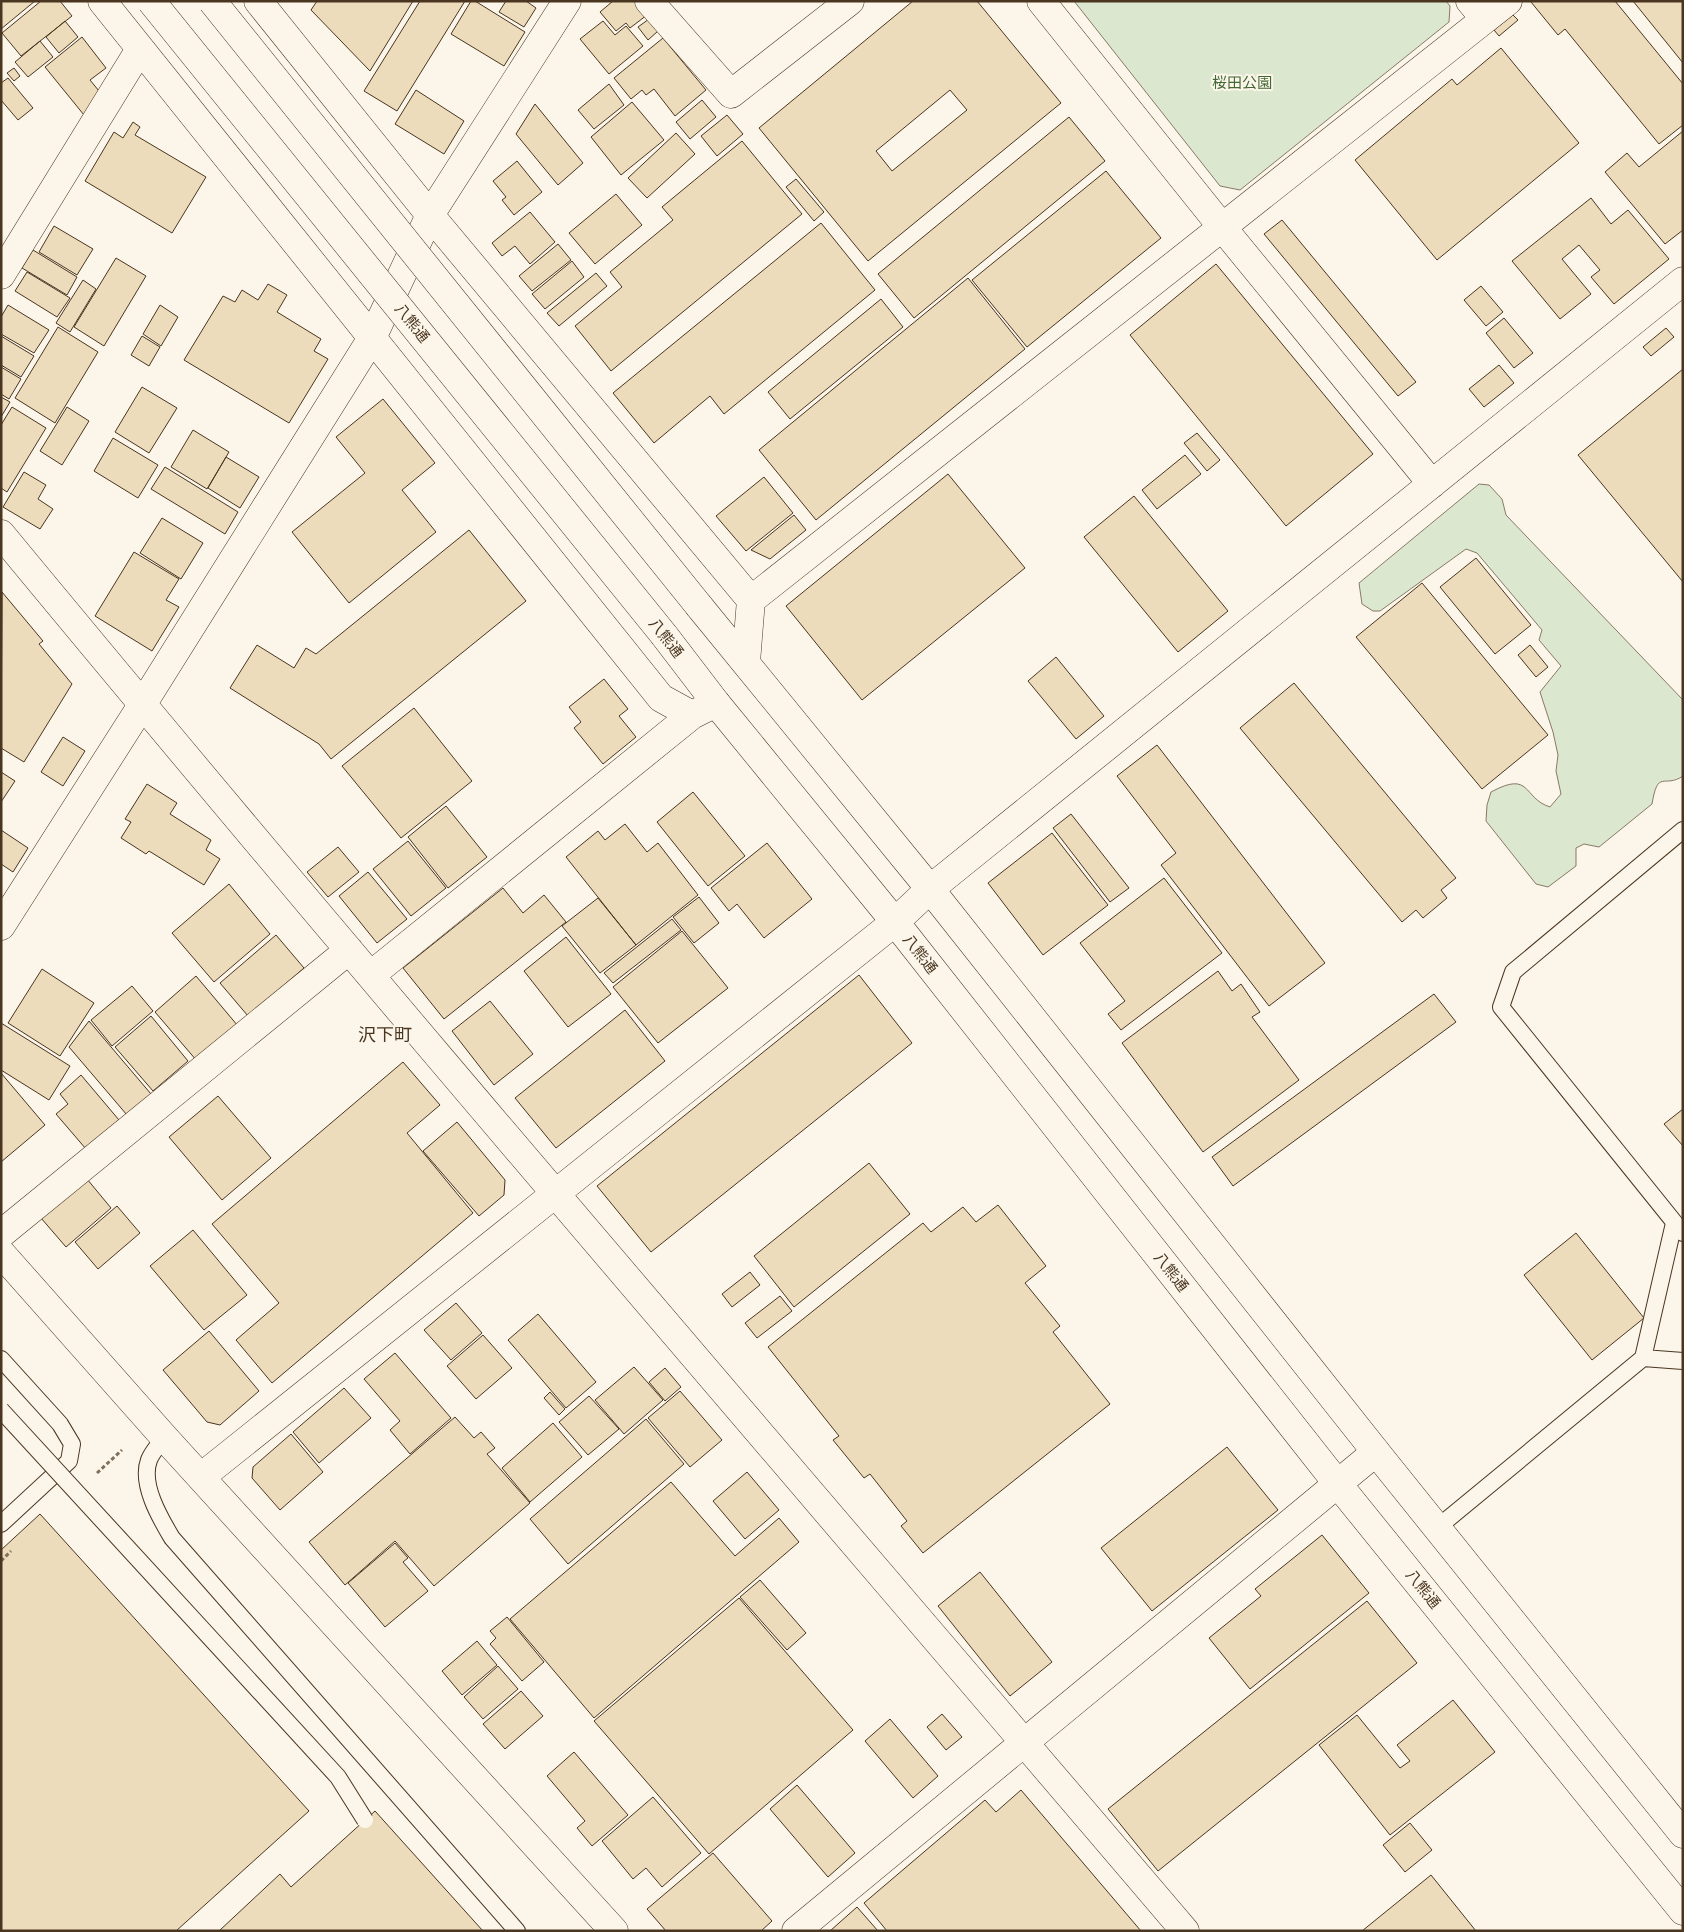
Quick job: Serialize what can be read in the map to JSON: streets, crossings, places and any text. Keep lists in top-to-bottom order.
{
  "streets": {
    "street": ["八熊通"]
  },
  "districts": ["沢下町"],
  "parks": ["桜田公園"]
}
